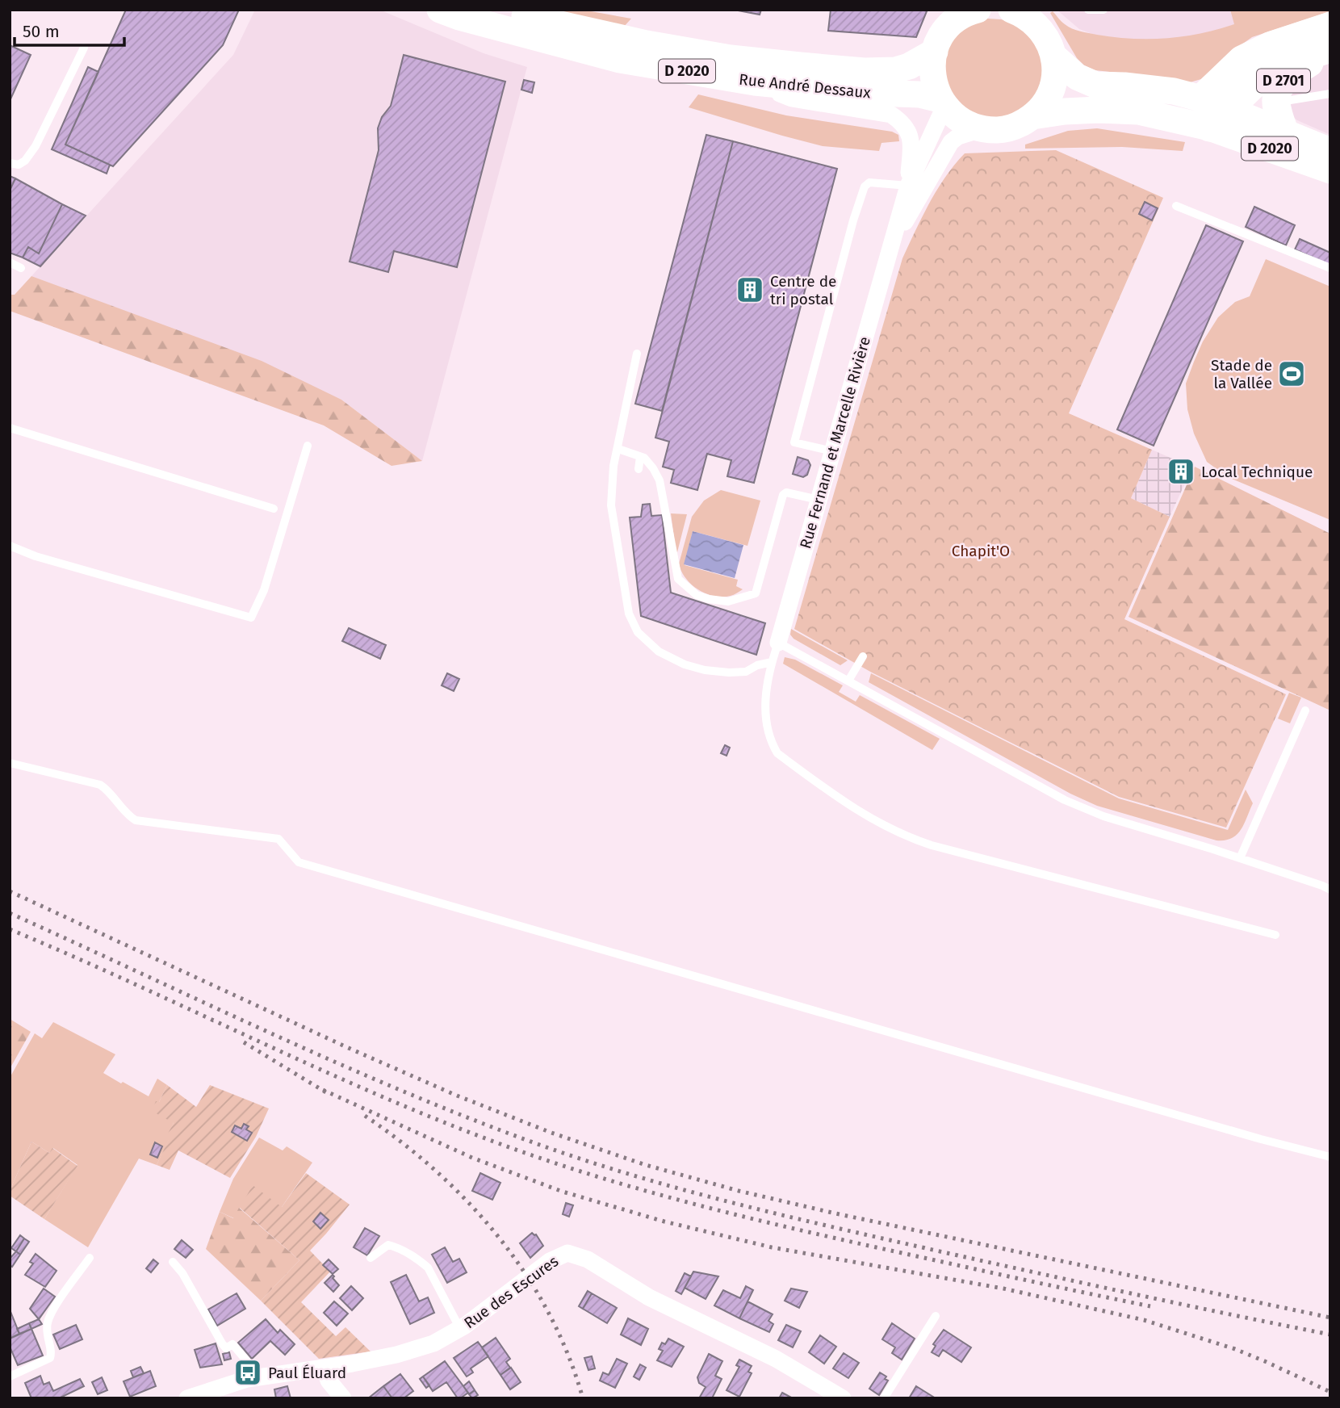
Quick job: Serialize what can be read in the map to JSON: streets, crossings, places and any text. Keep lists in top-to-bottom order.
{
  "streets": {
    "highway": ["D 2701"],
    "main road": ["D 2020", "Rue André Dessaux"],
    "street": ["Rue Fernand et Marcelle Rivière", "Rue des Escures"]
  },
  "crossings": [
    ["D 2020", "D 2701"],
    ["D 2020", "Rue André Dessaux"],
    ["D 2020", "Rue Fernand et Marcelle Rivière"],
    ["Rue André Dessaux", "Rue Fernand et Marcelle Rivière"]
  ],
  "parks": ["Chapit'O"],
  "places": {
    "building": ["Centre de tri postal", "Local Technique"],
    "sports": ["Stade de la Vallée"],
    "bus stop": ["Paul Éluard"]
  },
  "scale_bar": "50 m"
}
